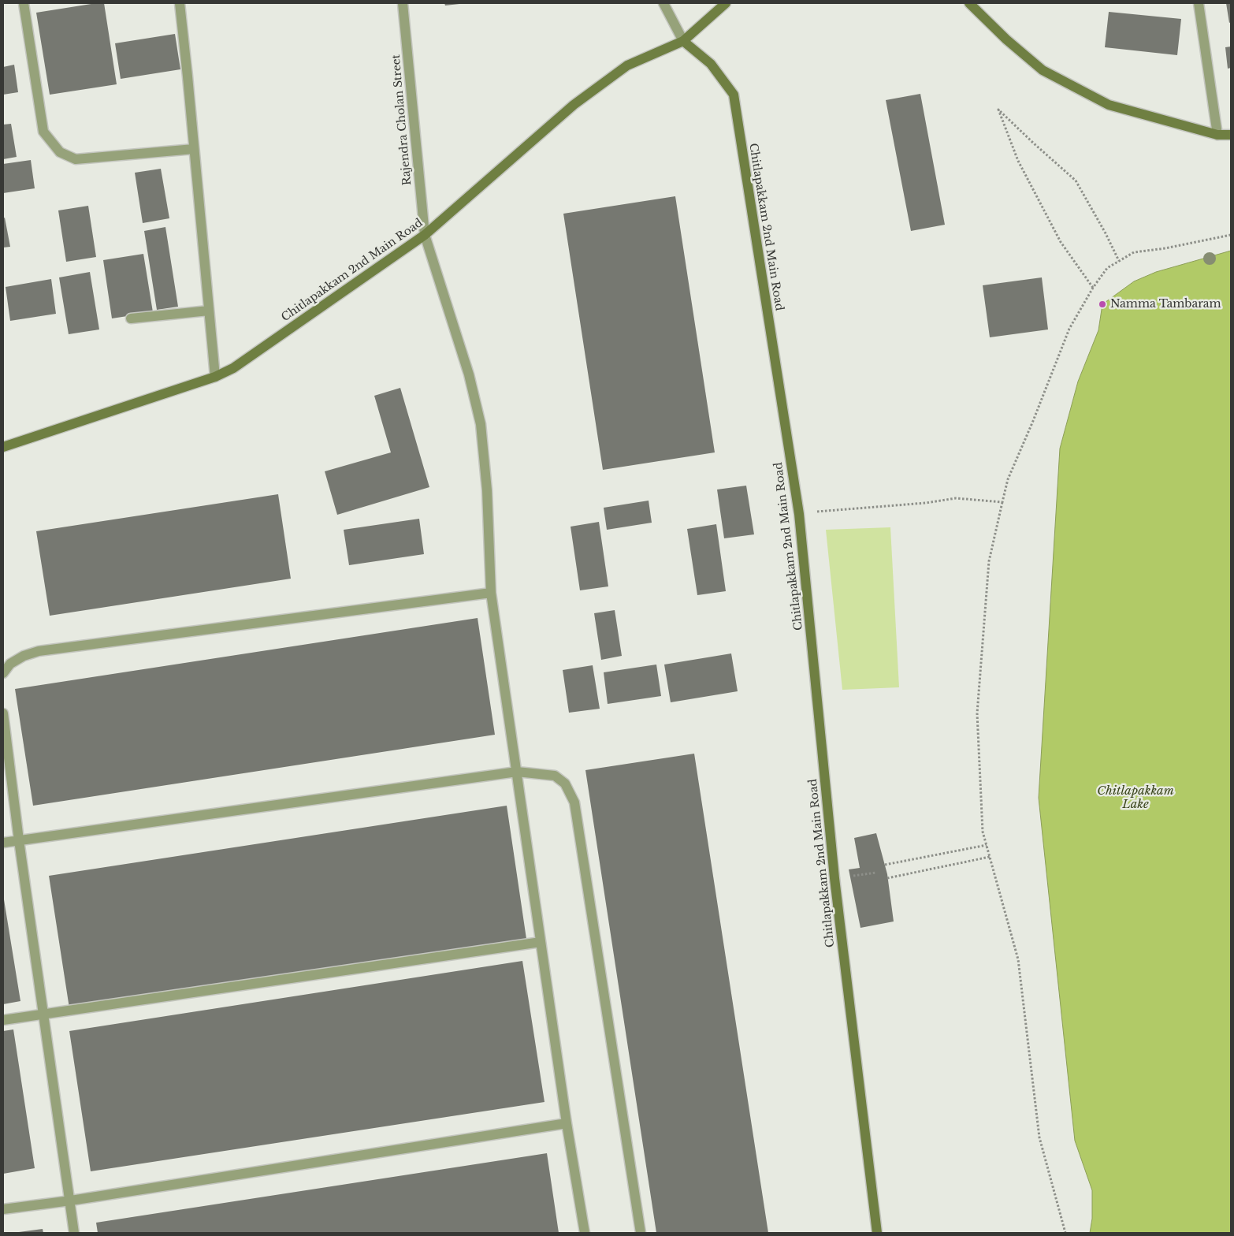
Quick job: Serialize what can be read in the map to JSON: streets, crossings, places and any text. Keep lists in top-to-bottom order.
{
  "streets": {
    "street": ["Rajendra Cholan Street", "Chitlapakkam 2nd Main Road"]
  },
  "crossings": [
    ["Rajendra Cholan Street", "Chitlapakkam 2nd Main Road"]
  ],
  "water": ["Chitlapakkam Lake"],
  "places": ["Namma Tambaram"]
}
